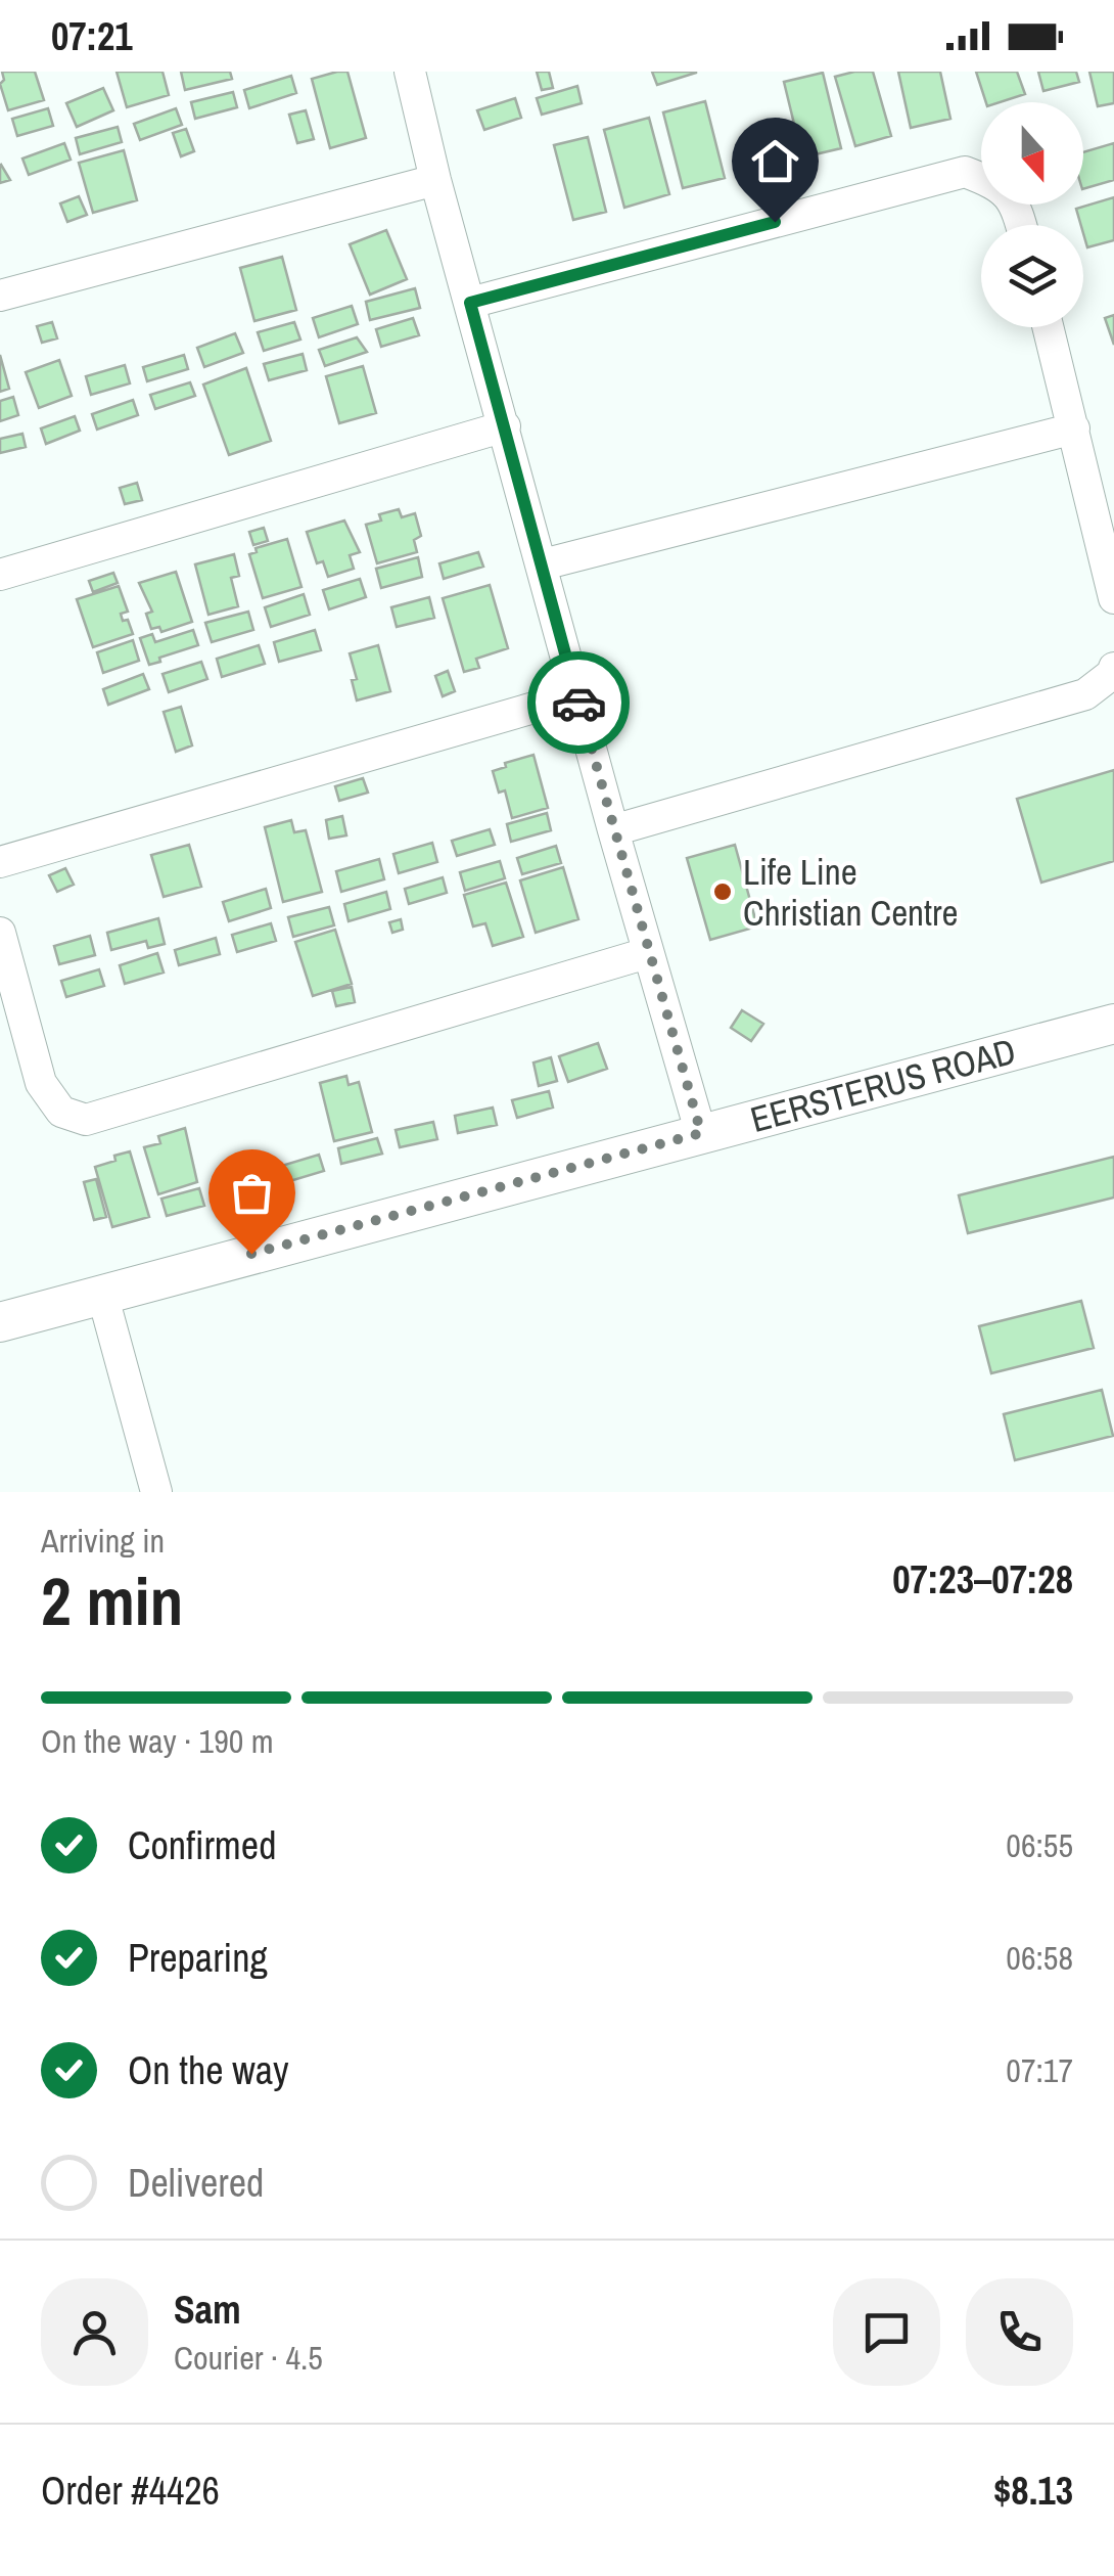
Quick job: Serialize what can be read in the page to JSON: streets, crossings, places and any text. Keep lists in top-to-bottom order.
{
  "streets": {
    "street": ["EERSTERUS ROAD"]
  },
  "places": ["Life Line Christian Centre"],
  "north": "bottom",
  "page": {
    "status": "07:21",
    "heading": ["2 min", "Arriving in", "07:23–07:28"],
    "panel": [
      "Sam",
      "Courier · 4.5",
      "Order #4426",
      "$8.13"
    ],
    "bar": "On the way · 190 m",
    "list": [
      ["Confirmed", "06:55"],
      ["Preparing", "06:58"],
      ["On the way", "07:17"],
      "Delivered"
    ]
  }
}
